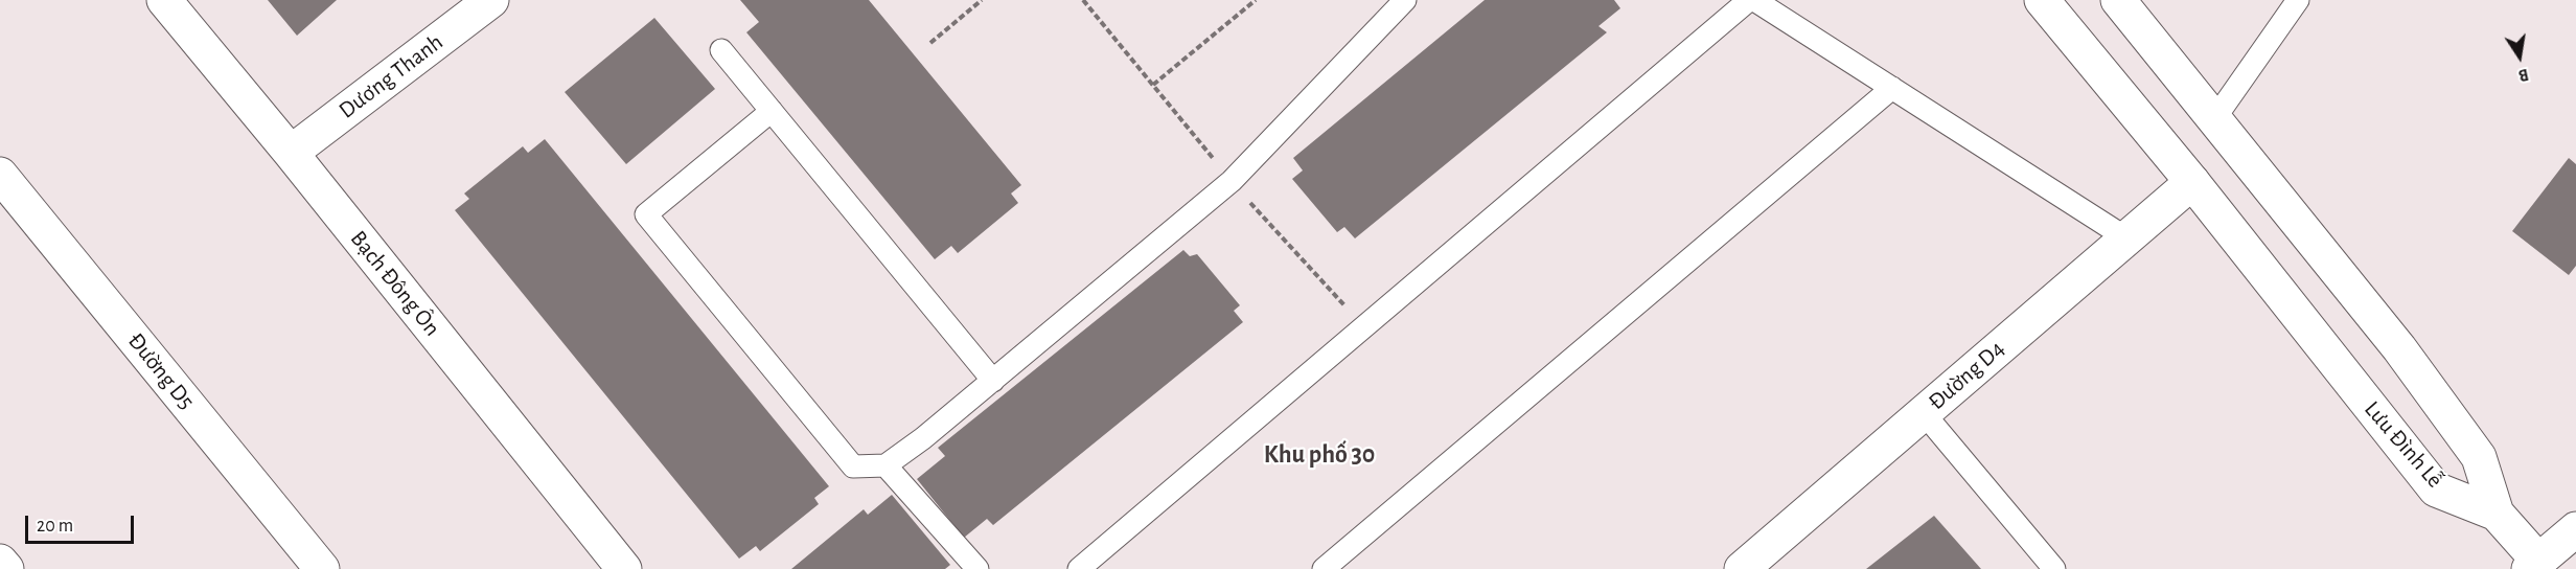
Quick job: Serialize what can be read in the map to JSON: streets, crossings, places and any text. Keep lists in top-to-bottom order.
{
  "streets": {
    "street": [
      "Dương Thanh",
      "Bạch Đông Ôn",
      "Đường D5",
      "Đường D4",
      "Lưu Đình Lễ"
    ]
  },
  "crossings": [
    ["Dương Thanh", "Bạch Đông Ôn"],
    ["Đường D4", "Lưu Đình Lễ"]
  ],
  "districts": ["Khu phố 30"],
  "scale_bar": "20 m",
  "north": "bottom"
}
